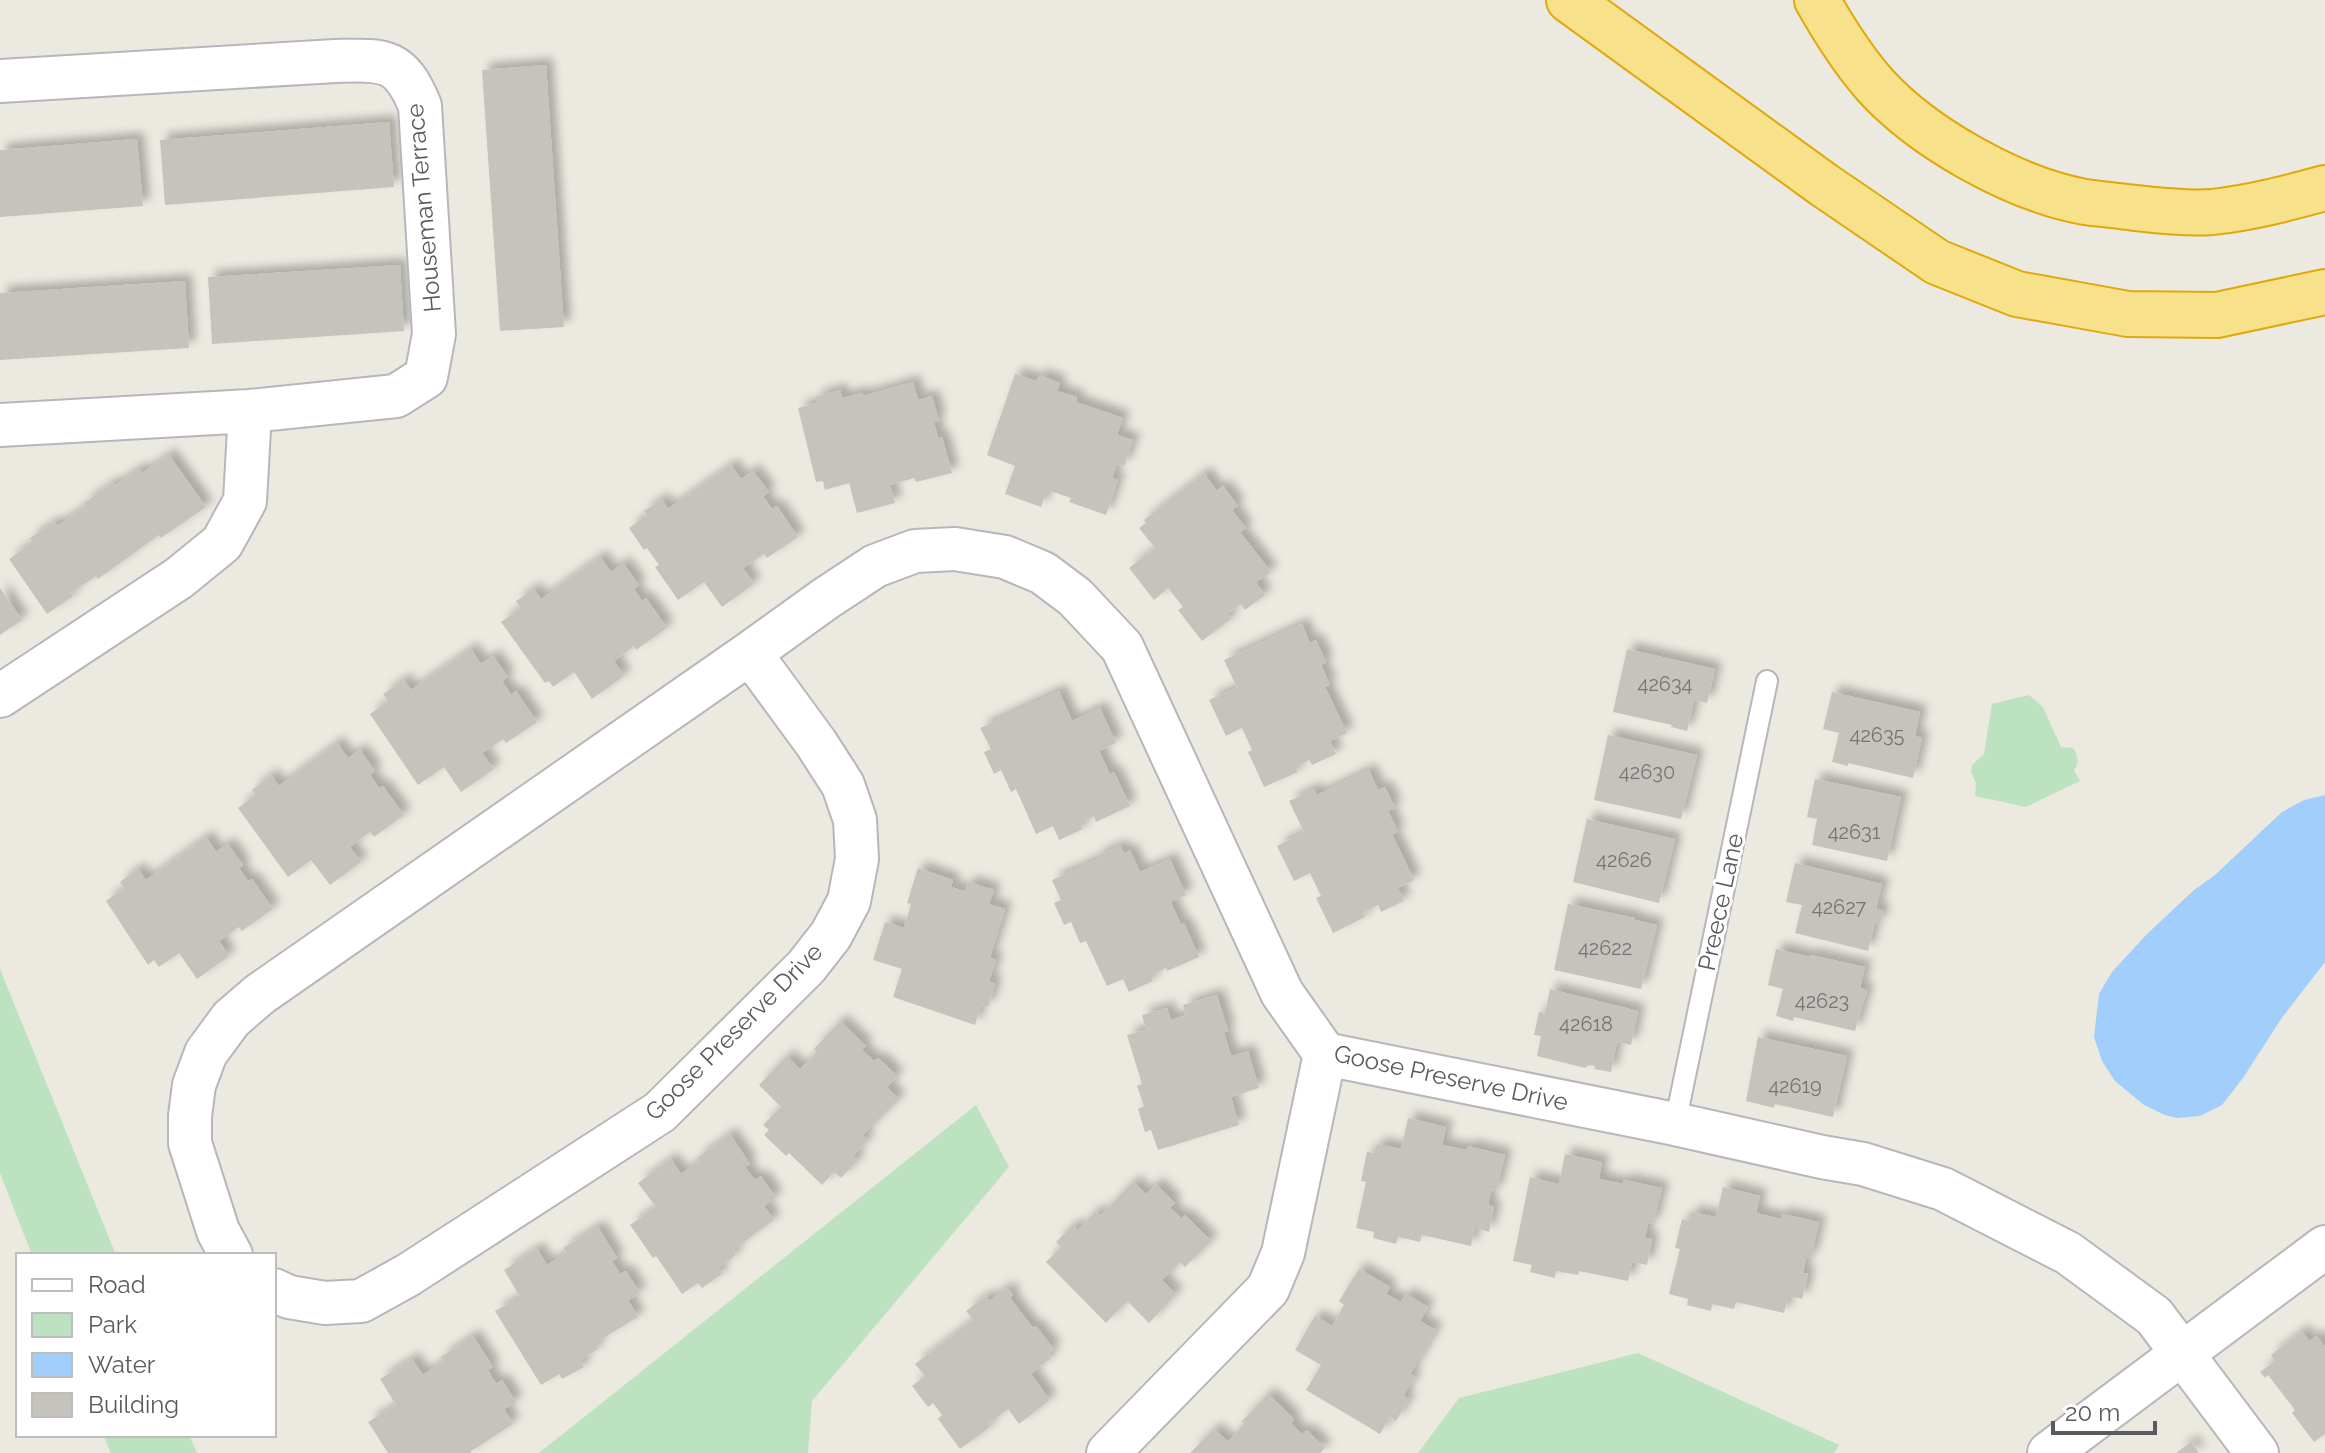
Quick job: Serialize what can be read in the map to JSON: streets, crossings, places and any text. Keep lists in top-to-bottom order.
{
  "streets": {
    "street": ["Houseman Terrace", "Goose Preserve Drive"],
    "lane": ["Preece Lane"]
  },
  "crossings": [
    ["Preece Lane", "Goose Preserve Drive"]
  ],
  "house_numbers": [
    "42634",
    "42635",
    "42630",
    "42631",
    "42626",
    "42627",
    "42622",
    "42623",
    "42618",
    "42619"
  ],
  "legend": [
    "Road",
    "Park",
    "Water",
    "Building"
  ],
  "scale_bar": "20 m"
}
